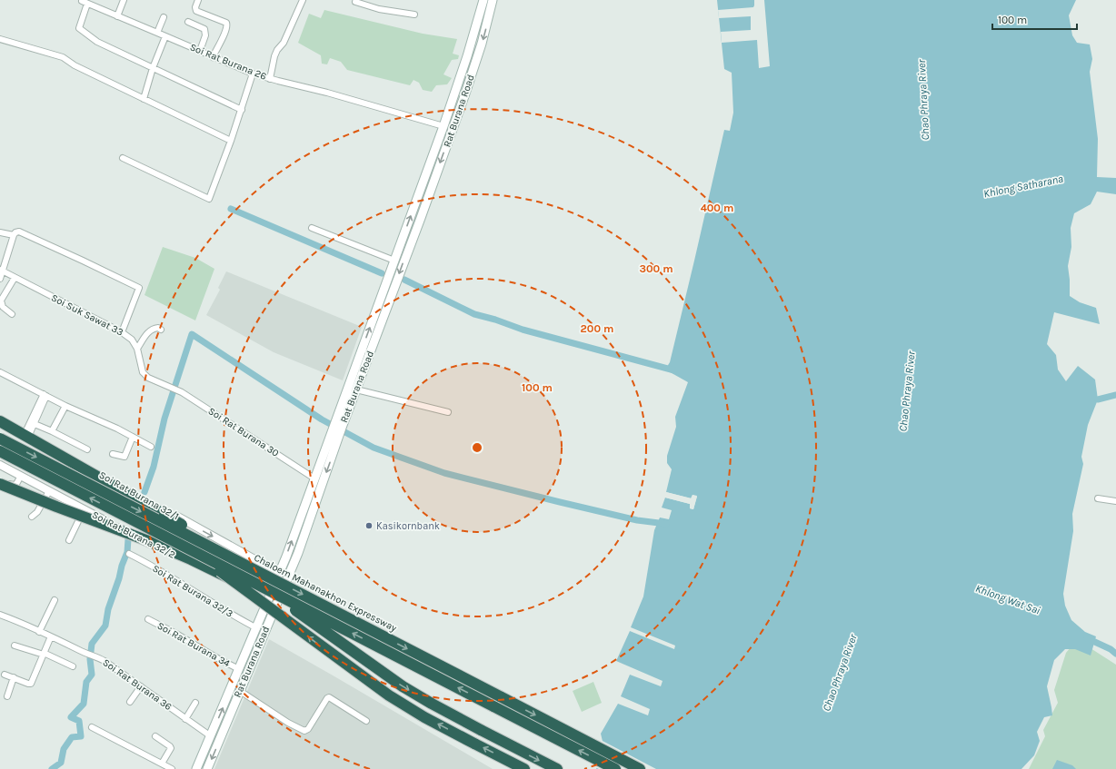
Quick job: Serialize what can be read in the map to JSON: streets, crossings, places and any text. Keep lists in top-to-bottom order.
{
  "streets": {
    "highway": ["Chaloem Mahanakhon Expressway"],
    "main road": ["Rat Burana Road"],
    "street": [
      "Soi Rat Burana 26",
      "Soi Suk Sawat 33",
      "Soi Rat Burana 30",
      "Soi Rat Burana 32/1",
      "Soi Rat Burana 32/2",
      "Soi Rat Burana 32/3",
      "Soi Rat Burana 34",
      "Soi Rat Burana 36"
    ]
  },
  "crossings": [
    ["Soi Rat Burana 26", "Rat Burana Road"],
    ["Rat Burana Road", "Soi Rat Burana 30"],
    ["Rat Burana Road", "Soi Rat Burana 32/1"],
    ["Rat Burana Road", "Soi Rat Burana 32/2"],
    ["Rat Burana Road", "Soi Rat Burana 32/3"],
    ["Rat Burana Road", "Soi Rat Burana 34"],
    ["Rat Burana Road", "Soi Rat Burana 36"],
    ["Soi Suk Sawat 33", "Soi Rat Burana 30"]
  ],
  "water": ["Chao Phraya River", "Khlong Satharana", "Khlong Wat Sai"],
  "places": ["Kasikornbank"],
  "scale_bar": "100 m",
  "rings": [
    "400 m",
    "300 m",
    "200 m",
    "100 m"
  ]
}
